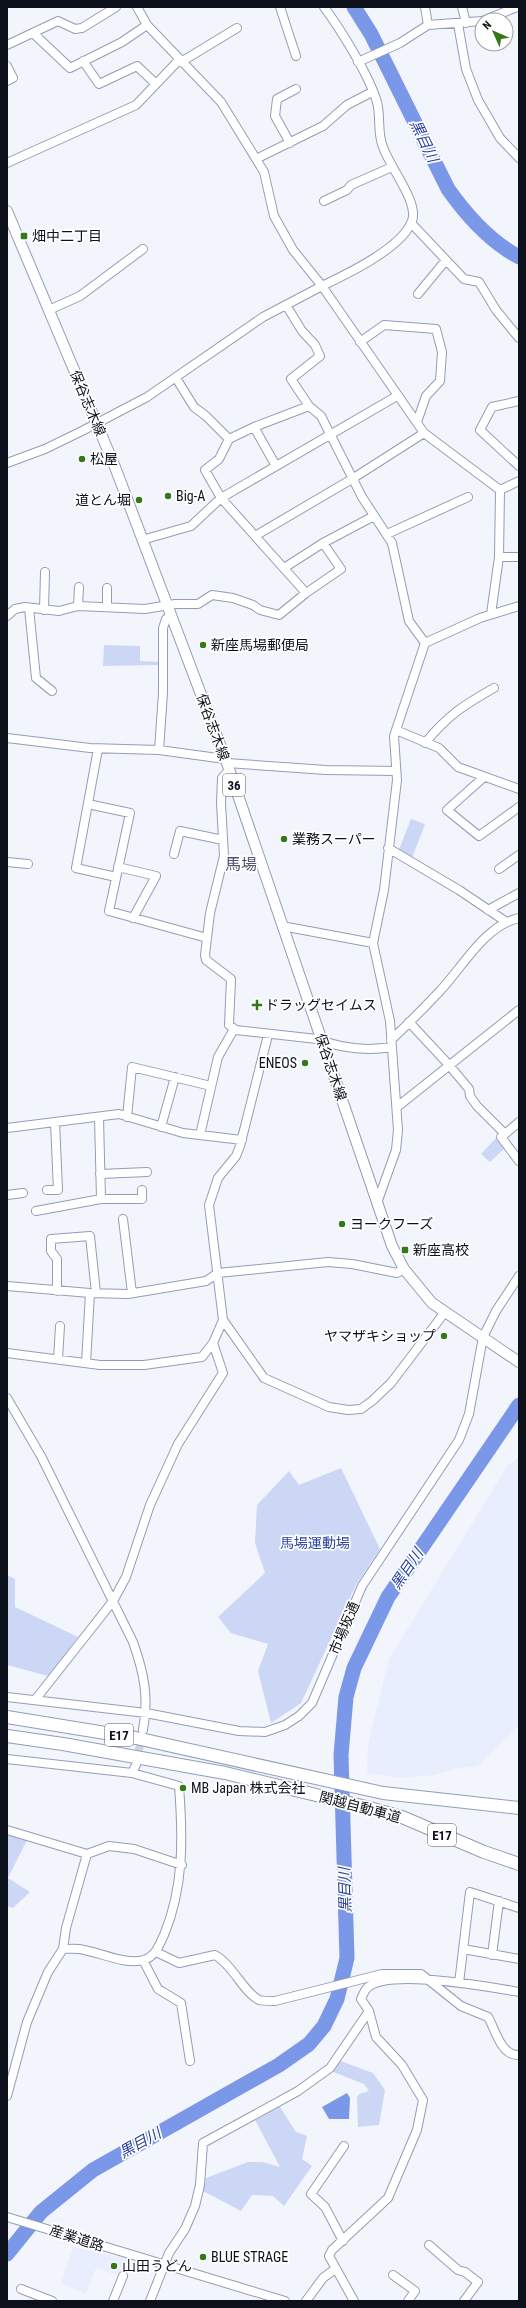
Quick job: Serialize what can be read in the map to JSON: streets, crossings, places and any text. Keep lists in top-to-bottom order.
{
  "streets": {
    "highway": ["E17", "関越自動車道"],
    "main road": ["保谷志木線", "36"],
    "street": ["市場坂通", "産業道路"]
  },
  "crossings": [
    ["保谷志木線", "市場坂通"]
  ],
  "districts": ["馬場"],
  "water": ["黒目川"],
  "parks": ["馬場運動場"],
  "places": {
    "transit": ["畑中二丁目", "新座高校"],
    "other": [
      "松屋",
      "Big-A",
      "道とん堀",
      "新座馬場郵便局",
      "業務スーパー",
      "ENEOS",
      "ヨークフーズ",
      "ヤマザキショップ",
      "MB Japan 株式会社",
      "BLUE STRAGE",
      "山田うどん"
    ],
    "health": ["ドラッグセイムス"]
  },
  "north": "top left"
}
